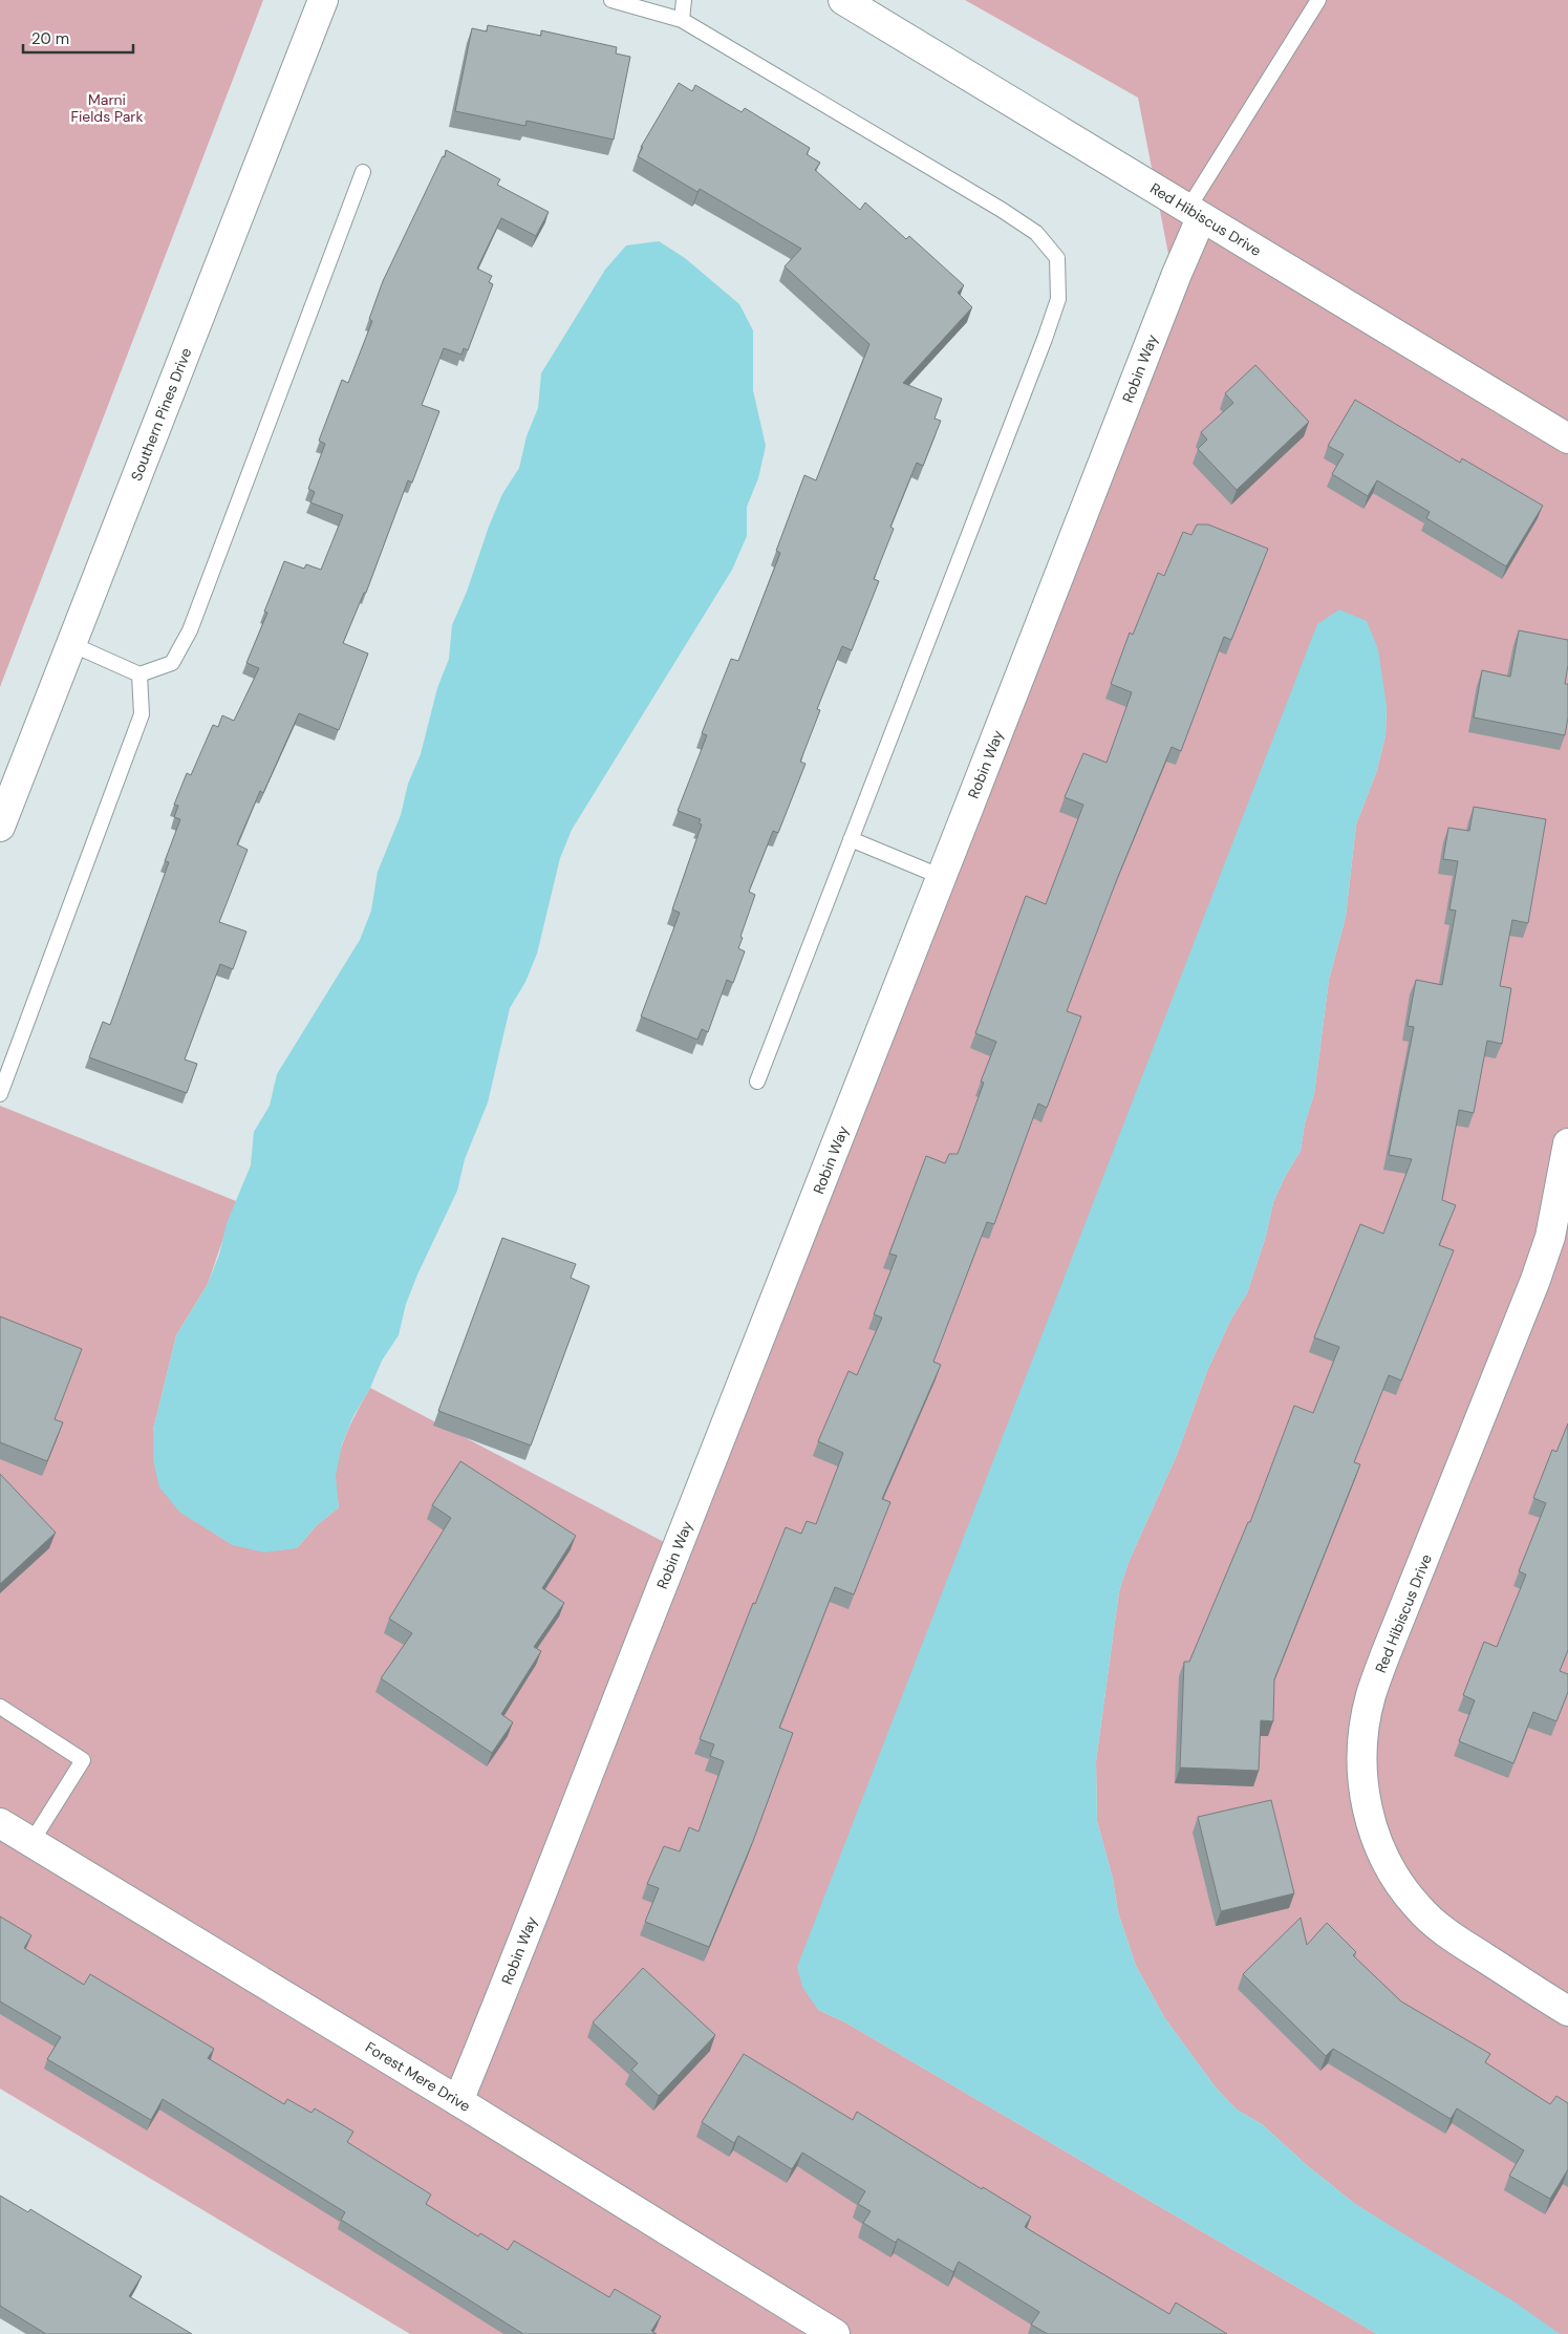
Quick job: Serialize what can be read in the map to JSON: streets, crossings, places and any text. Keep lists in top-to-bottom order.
{
  "streets": {
    "street": [
      "Red Hibiscus Drive",
      "Robin Way",
      "Southern Pines Drive",
      "Forest Mere Drive"
    ]
  },
  "crossings": [
    ["Red Hibiscus Drive", "Robin Way"],
    ["Robin Way", "Forest Mere Drive"]
  ],
  "parks": ["Marni Fields Park"],
  "scale_bar": "20 m"
}
